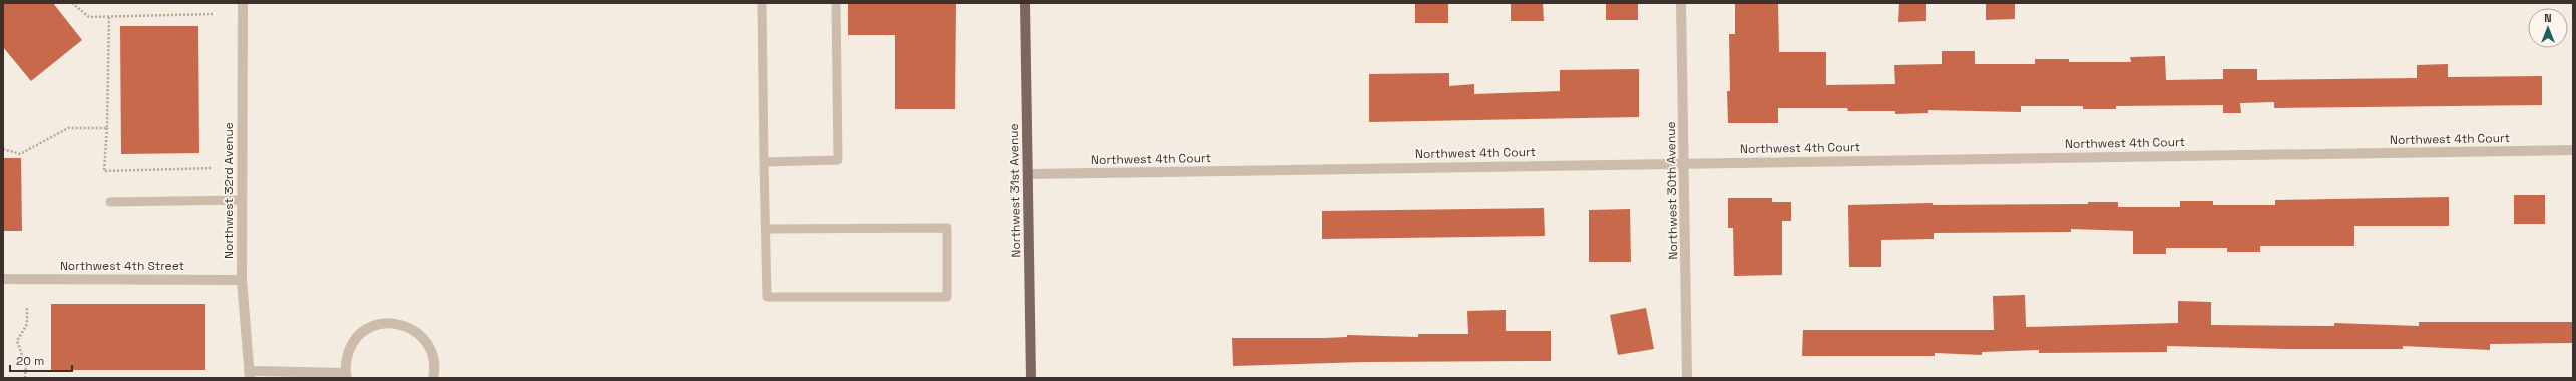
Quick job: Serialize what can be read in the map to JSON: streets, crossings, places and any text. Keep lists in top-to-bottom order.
{
  "streets": {
    "main road": ["Northwest 31st Avenue"],
    "street": [
      "Northwest 4th Court",
      "Northwest 32rd Avenue",
      "Northwest 30th Avenue",
      "Northwest 4th Street"
    ]
  },
  "crossings": [
    ["Northwest 4th Court", "Northwest 31st Avenue"],
    ["Northwest 4th Court", "Northwest 30th Avenue"],
    ["Northwest 32rd Avenue", "Northwest 4th Street"]
  ],
  "scale_bar": "20 m",
  "north": "top"
}
